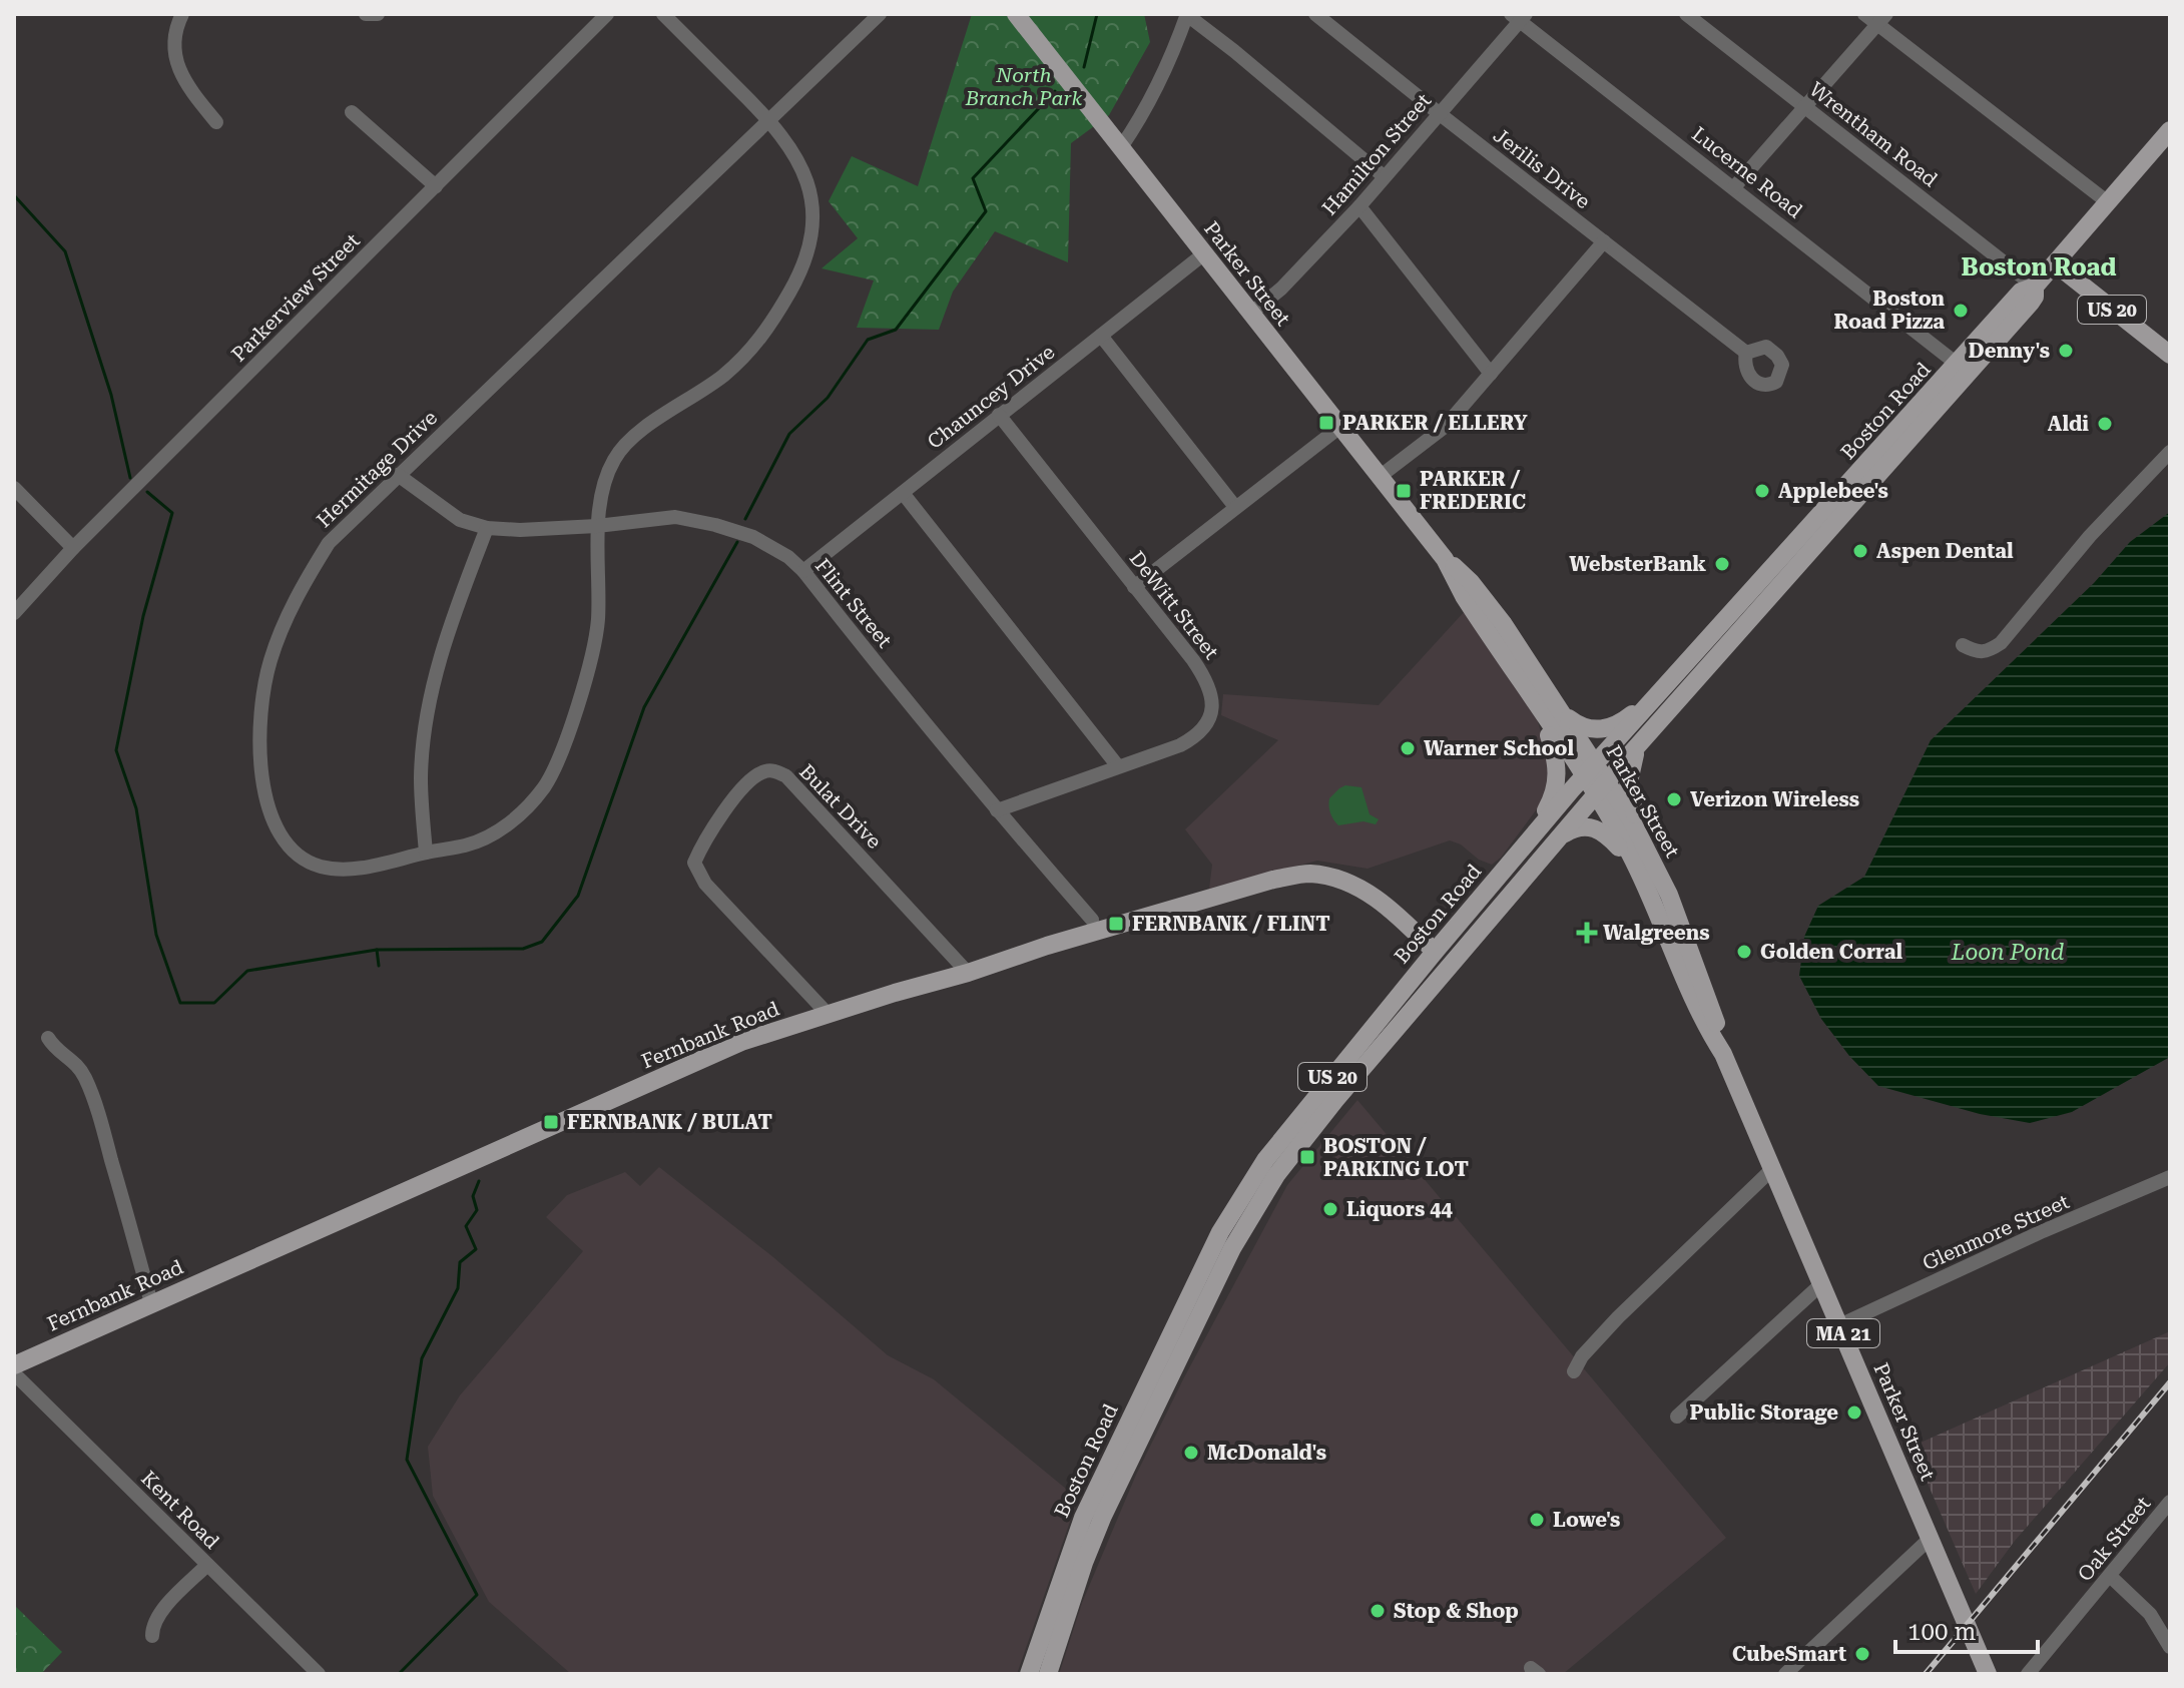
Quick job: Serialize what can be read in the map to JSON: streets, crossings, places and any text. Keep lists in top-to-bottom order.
{
  "streets": {
    "main road": [
      "Parker Street",
      "US 20",
      "Boston Road",
      "Fernbank Road",
      "MA 21"
    ],
    "street": [
      "Wrentham Road",
      "Hamilton Street",
      "Jerilis Drive",
      "Lucerne Road",
      "Parkerview Street",
      "Chauncey Drive",
      "Hermitage Drive",
      "Flint Street",
      "DeWitt Street",
      "Bulat Drive",
      "Glenmore Street",
      "Kent Road",
      "Oak Street"
    ]
  },
  "crossings": [
    ["Wrentham Road", "Boston Road"],
    ["Hamilton Street", "Jerilis Drive"],
    ["Hamilton Street", "Lucerne Road"],
    ["Hamilton Street", "Parker Street"],
    ["Lucerne Road", "Boston Road"],
    ["Parker Street", "Chauncey Drive"],
    ["Parker Street", "Boston Road"],
    ["Parker Street", "Glenmore Street"],
    ["US 20", "Boston Road"],
    ["Chauncey Drive", "Flint Street"],
    ["Chauncey Drive", "DeWitt Street"],
    ["Boston Road", "Fernbank Road"],
    ["Hermitage Drive", "Flint Street"],
    ["Flint Street", "DeWitt Street"],
    ["Bulat Drive", "Fernbank Road"]
  ],
  "districts": ["Boston Road"],
  "water": ["Loon Pond"],
  "parks": ["North Branch Park"],
  "places": {
    "other": [
      "Boston Road Pizza",
      "Denny's",
      "Aldi",
      "Applebee's",
      "Aspen Dental",
      "WebsterBank",
      "Warner School",
      "Verizon Wireless",
      "Golden Corral",
      "Liquors 44",
      "Public Storage",
      "McDonald's",
      "Lowe's",
      "Stop & Shop",
      "CubeSmart"
    ],
    "transit": [
      "PARKER / ELLERY",
      "PARKER / FREDERIC",
      "FERNBANK / FLINT",
      "FERNBANK / BULAT",
      "BOSTON / PARKING LOT"
    ],
    "health": ["Walgreens"]
  },
  "scale_bar": "100 m"
}
